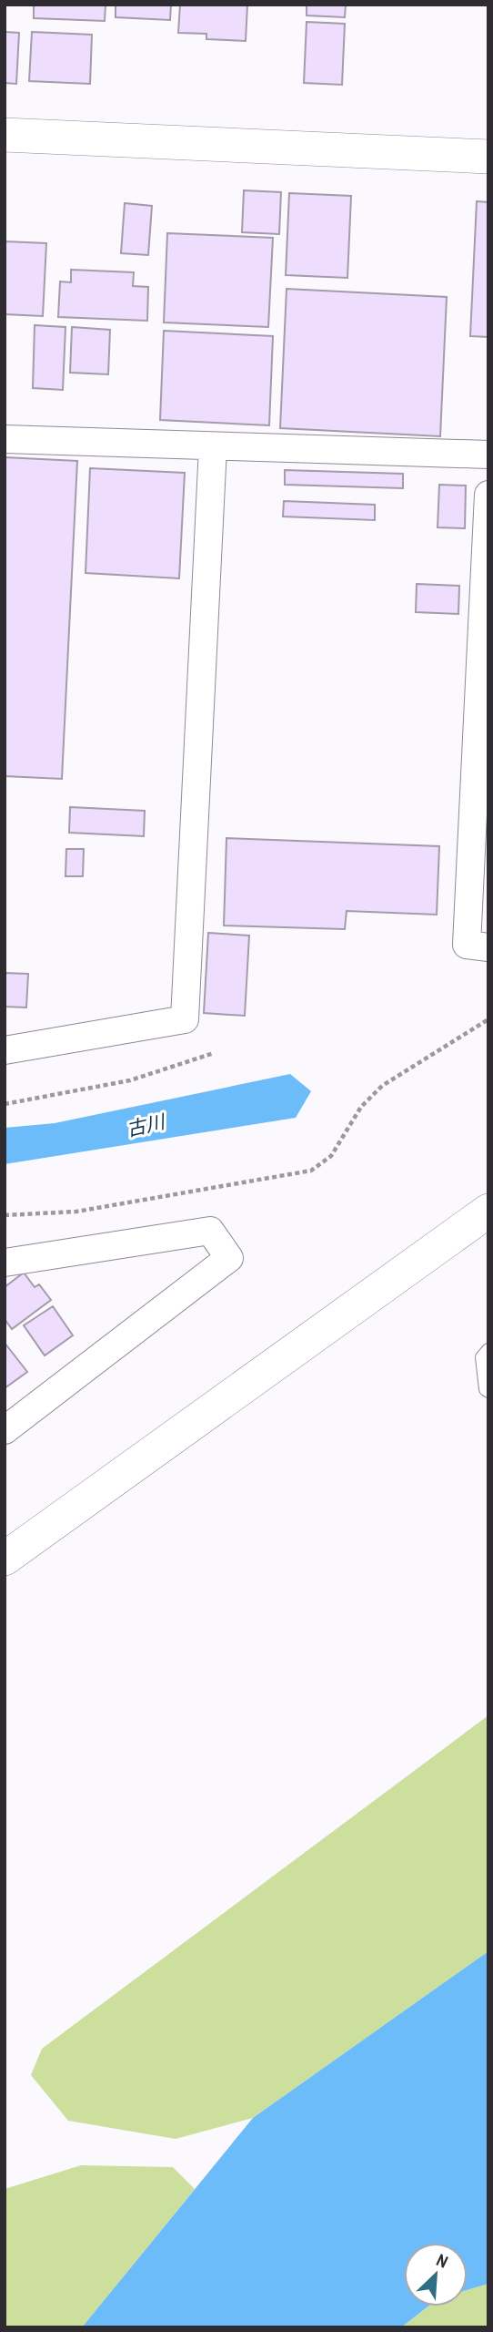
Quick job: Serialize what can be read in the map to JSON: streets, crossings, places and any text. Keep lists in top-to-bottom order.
{
  "water": ["古川"],
  "north": "top right"
}
